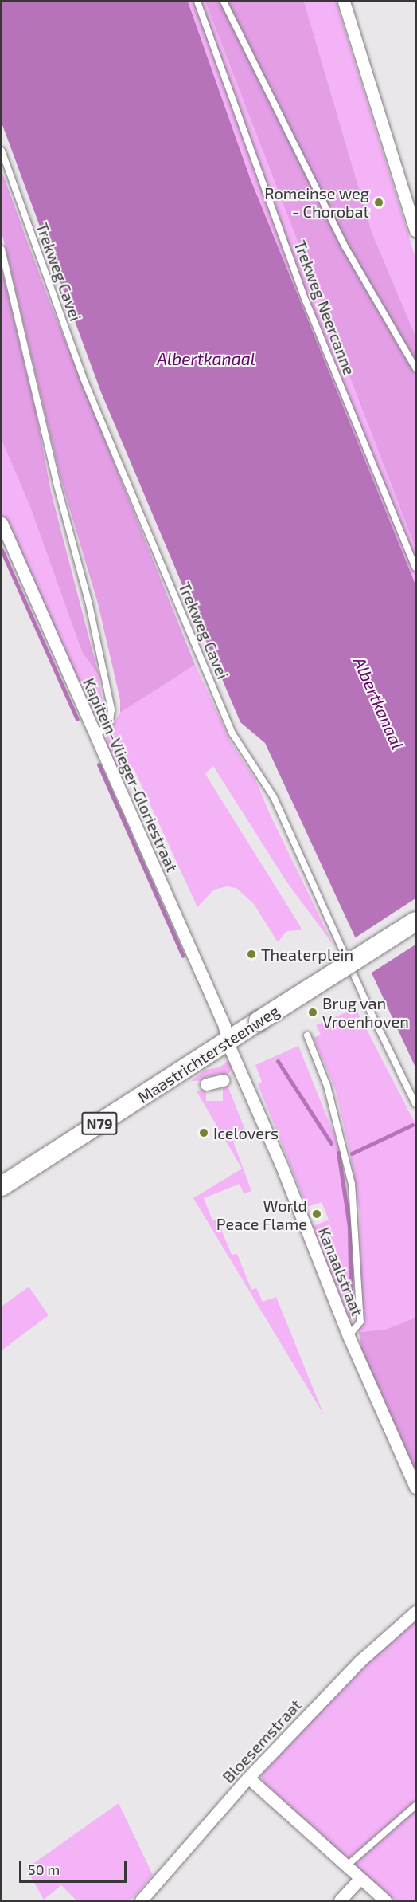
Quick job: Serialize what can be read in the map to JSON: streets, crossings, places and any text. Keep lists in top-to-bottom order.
{
  "streets": {
    "main road": ["Maastrichtersteenweg", "N79"],
    "street": ["Kapitein-Vlieger-Gloriestraat", "Kanaalstraat", "Bloesemstraat"],
    "lane": ["Trekweg Cavei", "Trekweg Neercanne"]
  },
  "crossings": [
    ["Kapitein-Vlieger-Gloriestraat", "Maastrichtersteenweg"],
    ["Kapitein-Vlieger-Gloriestraat", "Kanaalstraat"],
    ["Maastrichtersteenweg", "Kanaalstraat"]
  ],
  "water": ["Albertkanaal"],
  "places": [
    "Romeinse weg - Chorobat",
    "Theaterplein",
    "Brug van Vroenhoven",
    "Icelovers",
    "World Peace Flame"
  ],
  "scale_bar": "50 m"
}
